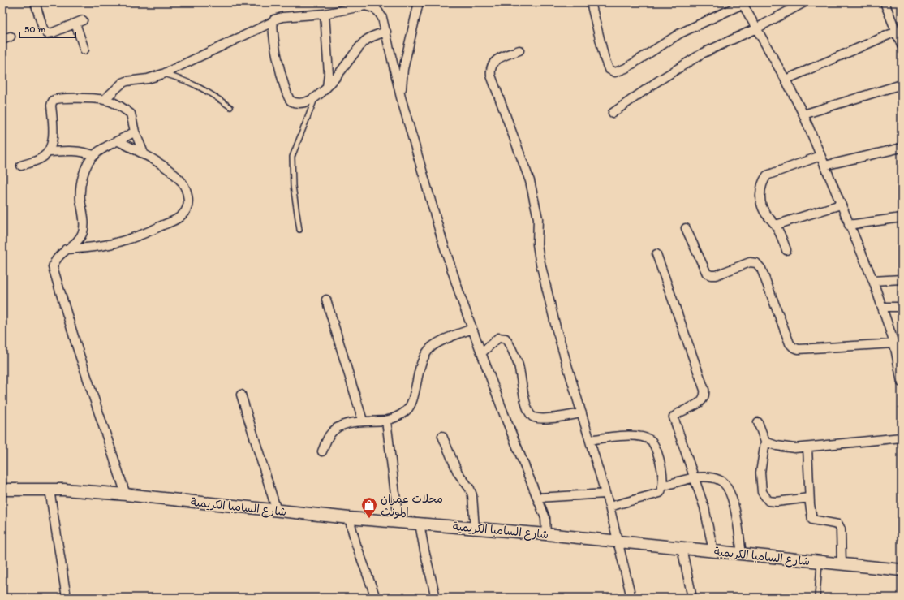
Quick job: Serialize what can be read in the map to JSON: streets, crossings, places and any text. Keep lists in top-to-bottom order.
{
  "streets": {
    "main road": ["شارع السامبا الكريمية"]
  },
  "places": {
    "shop": ["محلات عمران المونث"]
  },
  "scale_bar": "50 m"
}
